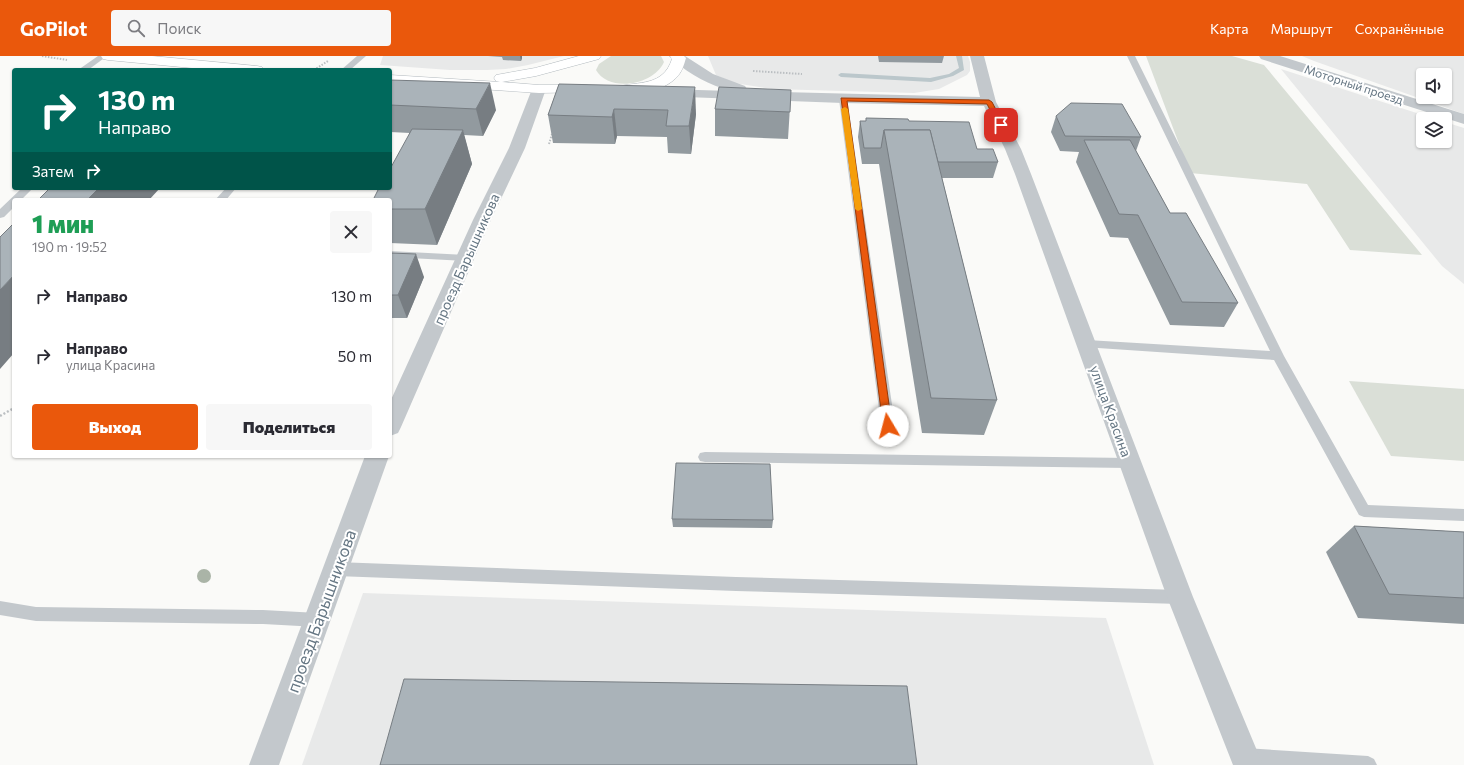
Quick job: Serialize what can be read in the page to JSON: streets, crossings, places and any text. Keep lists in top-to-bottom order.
{
  "streets": {
    "street": ["Моторный проезд", "проезд Барышникова", "улица Красина"]
  },
  "page": {
    "header": "GoPilot",
    "search": "Поиск",
    "nav": ["Карта", "Маршрут", "Сохранённые"],
    "turn": ["130 m", "Направо"],
    "then": "Затем",
    "heading": ["1 мин", "190 m · 19:52"],
    "list": [
      {
        "name": "Направо",
        "value": "130 m"
      },
      {
        "name": "Направо",
        "note": "улица Красина",
        "value": "50 m"
      }
    ],
    "buttons": ["Выход", "Поделиться"]
  }
}
